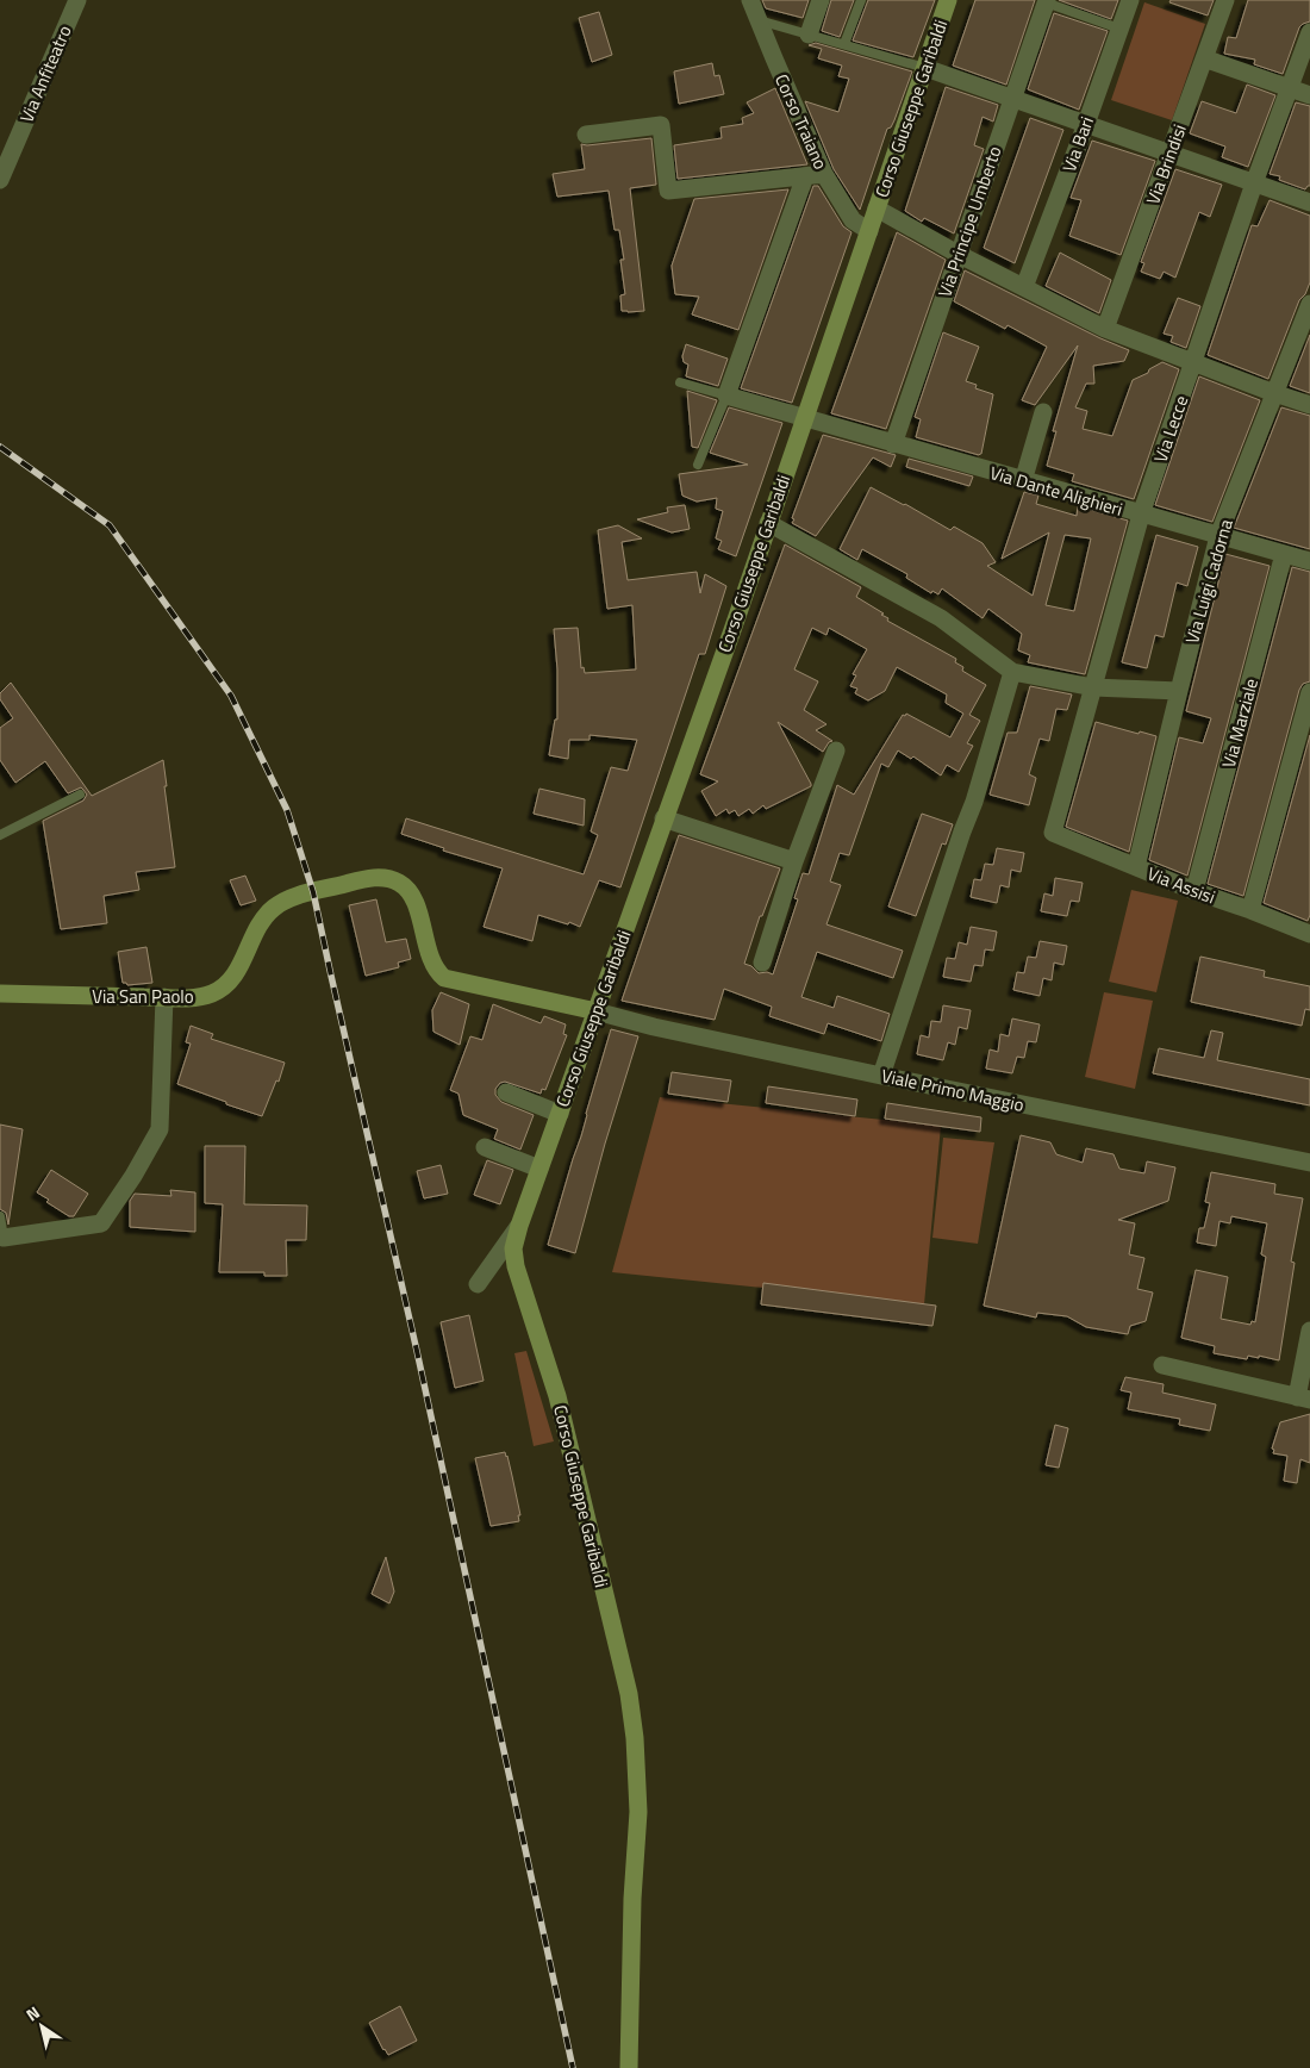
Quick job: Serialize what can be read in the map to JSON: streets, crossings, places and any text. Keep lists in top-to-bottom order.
{
  "streets": {
    "street": [
      "Via Anfiteatro",
      "Corso Giuseppe Garibaldi",
      "Corso Traiano",
      "Via Bari",
      "Via Brindisi",
      "Via Principe Umberto",
      "Via Lecce",
      "Via Dante Alighieri",
      "Via Luigi Cadorna",
      "Via Marziale",
      "Via Assisi",
      "Via San Paolo",
      "Viale Primo Maggio"
    ]
  },
  "crossings": [
    ["Corso Giuseppe Garibaldi", "Corso Traiano"],
    ["Corso Giuseppe Garibaldi", "Via Dante Alighieri"],
    ["Corso Giuseppe Garibaldi", "Via San Paolo"],
    ["Corso Giuseppe Garibaldi", "Viale Primo Maggio"],
    ["Via Principe Umberto", "Via Dante Alighieri"],
    ["Via Lecce", "Via Dante Alighieri"],
    ["Via Lecce", "Via Assisi"],
    ["Via Dante Alighieri", "Via Luigi Cadorna"],
    ["Via Dante Alighieri", "Via Marziale"],
    ["Via Luigi Cadorna", "Via Assisi"],
    ["Via Marziale", "Via Assisi"],
    ["Via San Paolo", "Viale Primo Maggio"]
  ],
  "north": "top left"
}
